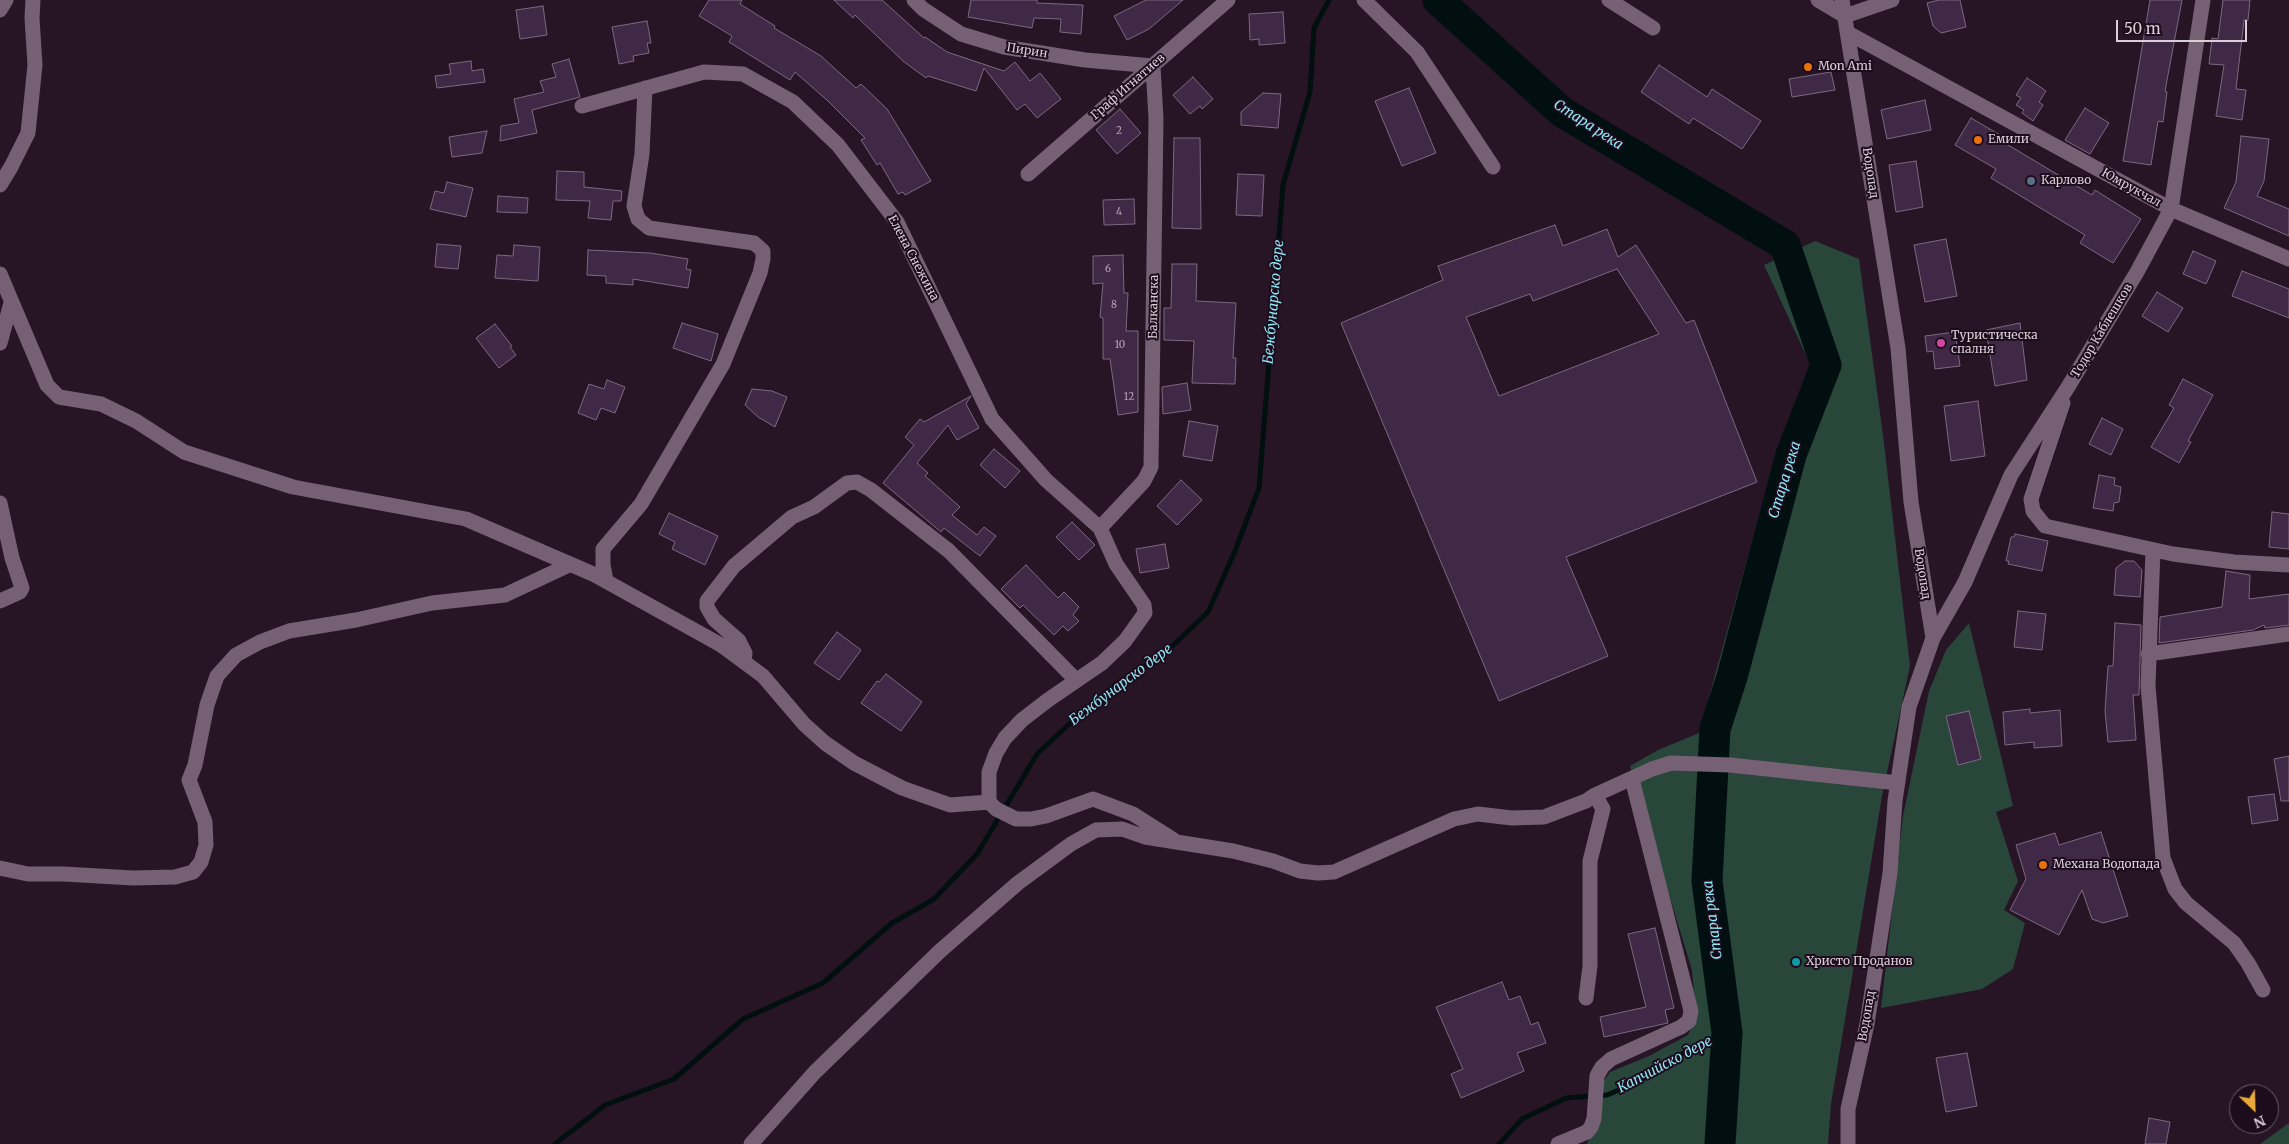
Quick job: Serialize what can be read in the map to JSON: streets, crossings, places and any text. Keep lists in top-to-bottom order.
{
  "streets": {
    "street": [
      "Пирин",
      "Граф Игнатиев",
      "Водопад",
      "Юмрукчал",
      "Елена Снежина",
      "Балканска",
      "Тодор Каблешков"
    ]
  },
  "crossings": [
    ["Пирин", "Граф Игнатиев"],
    ["Пирин", "Балканска"],
    ["Граф Игнатиев", "Балканска"],
    ["Водопад", "Юмрукчал"],
    ["Водопад", "Тодор Каблешков"],
    ["Юмрукчал", "Тодор Каблешков"],
    ["Елена Снежина", "Балканска"]
  ],
  "water": ["Стара река", "Бежбунарско дере", "Капчийско дере"],
  "places": [
    "Mon Ami",
    "Емили",
    "Карлово",
    "Туристическа спалня",
    "Механа Водопада",
    "Христо Проданов"
  ],
  "house_numbers": [
    "2",
    "4",
    "6",
    "8",
    "10",
    "12"
  ],
  "scale_bar": "50 m",
  "north": "bottom right"
}
